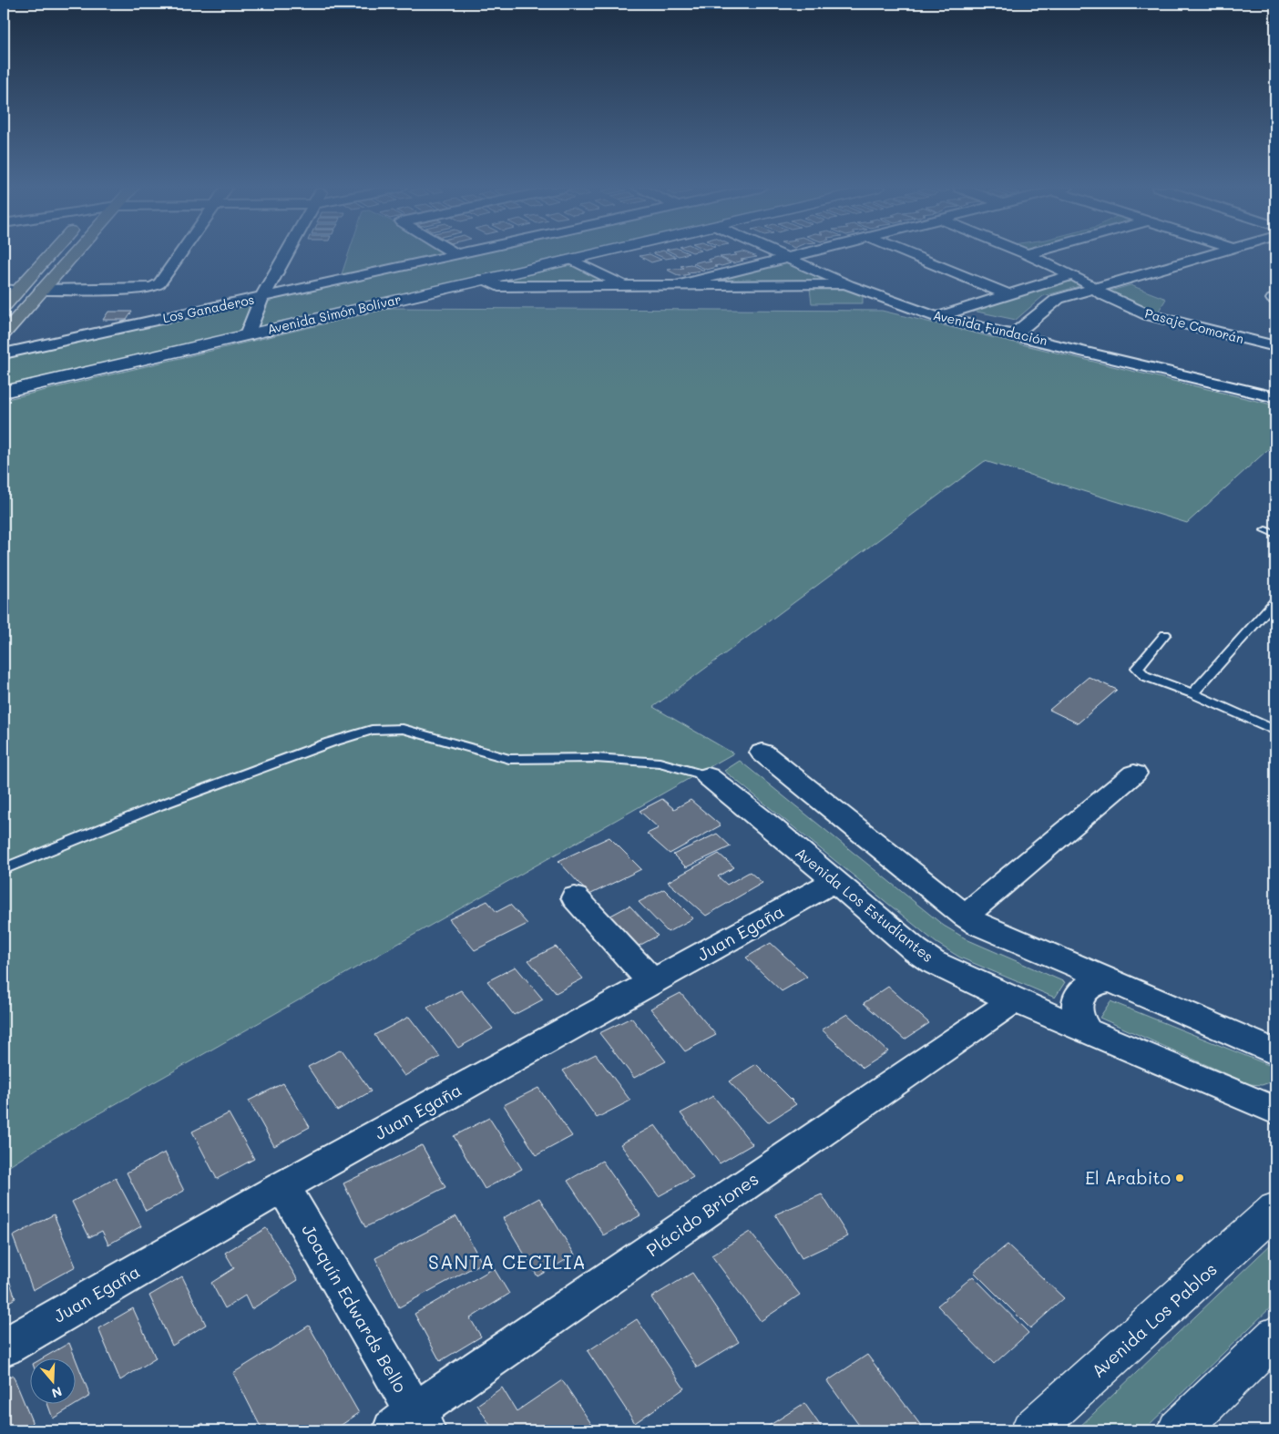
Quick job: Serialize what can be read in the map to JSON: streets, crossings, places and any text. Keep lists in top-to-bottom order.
{
  "streets": {
    "street": [
      "Los Ganaderos",
      "Avenida Simón Bolívar",
      "Pasaje Comorán",
      "Avenida Fundación",
      "Avenida Los Estudiantes",
      "Juan Egaña",
      "Plácido Briones",
      "Joaquín Edwards Bello",
      "Avenida Los Pablos"
    ]
  },
  "crossings": [
    ["Avenida Los Estudiantes", "Juan Egaña"],
    ["Avenida Los Estudiantes", "Plácido Briones"],
    ["Juan Egaña", "Joaquín Edwards Bello"],
    ["Plácido Briones", "Joaquín Edwards Bello"]
  ],
  "districts": ["SANTA CECILIA"],
  "places": ["El Arabito"],
  "north": "bottom"
}
